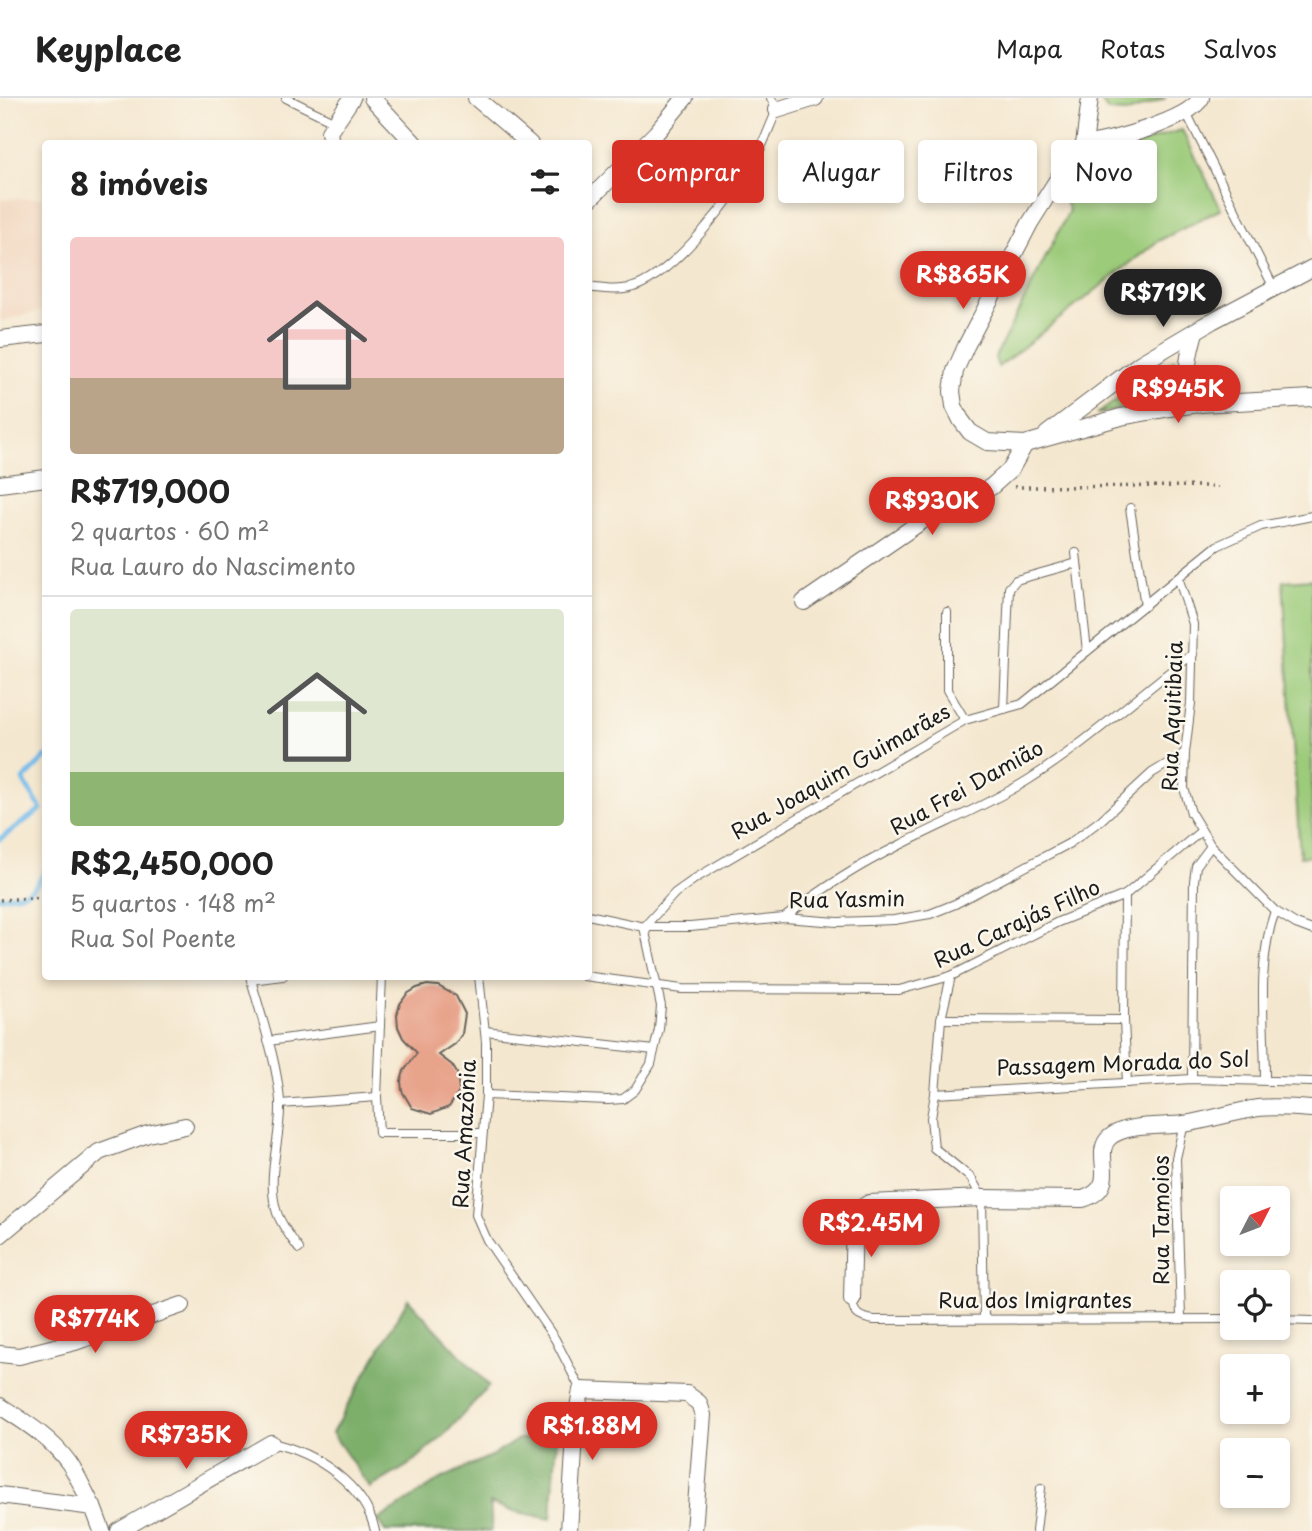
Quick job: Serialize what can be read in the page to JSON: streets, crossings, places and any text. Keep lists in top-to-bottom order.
{
  "streets": {
    "lane": [
      "Rua Aquitibaia",
      "Rua Joaquim Guimarães",
      "Rua Frei Damião",
      "Rua Yasmin",
      "Rua Carajás Filho",
      "Passagem Morada do Sol",
      "Rua Amazônia",
      "Rua Tamoios",
      "Rua dos Imigrantes"
    ]
  },
  "crossings": [
    ["Rua Aquitibaia", "Rua Joaquim Guimarães"],
    ["Rua Aquitibaia", "Rua Frei Damião"],
    ["Rua Aquitibaia", "Rua Yasmin"],
    ["Rua Aquitibaia", "Rua Carajás Filho"],
    ["Rua Joaquim Guimarães", "Rua Yasmin"],
    ["Rua Frei Damião", "Rua Yasmin"],
    ["Rua Tamoios", "Rua dos Imigrantes"]
  ],
  "north": "top right",
  "page": {
    "header": "Keyplace",
    "nav": ["Mapa", "Rotas", "Salvos"],
    "chip": [
      "Comprar",
      "Alugar",
      "Filtros",
      "Novo"
    ],
    "heading": "8 imóveis",
    "list": [
      {
        "name": "R$719,000",
        "note": "2 quartos · 60 m² · Rua Lauro do Nascimento"
      },
      {
        "name": "R$2,450,000",
        "note": "5 quartos · 148 m² · Rua Sol Poente"
      }
    ],
    "price": [
      "R$865K",
      "R$719K",
      "R$945K",
      "R$930K",
      "R$2.45M",
      "R$774K",
      "R$1.88M",
      "R$735K"
    ],
    "map_buttons": ["+", "−"]
  }
}
